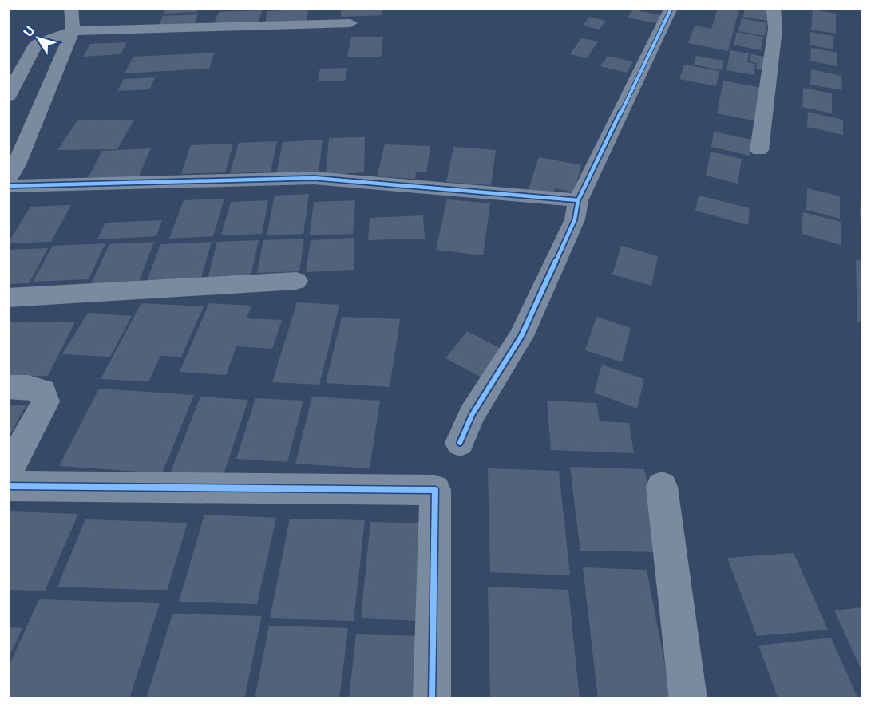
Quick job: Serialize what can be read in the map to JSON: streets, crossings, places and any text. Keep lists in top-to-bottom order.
{
  "north": "top left"
}
